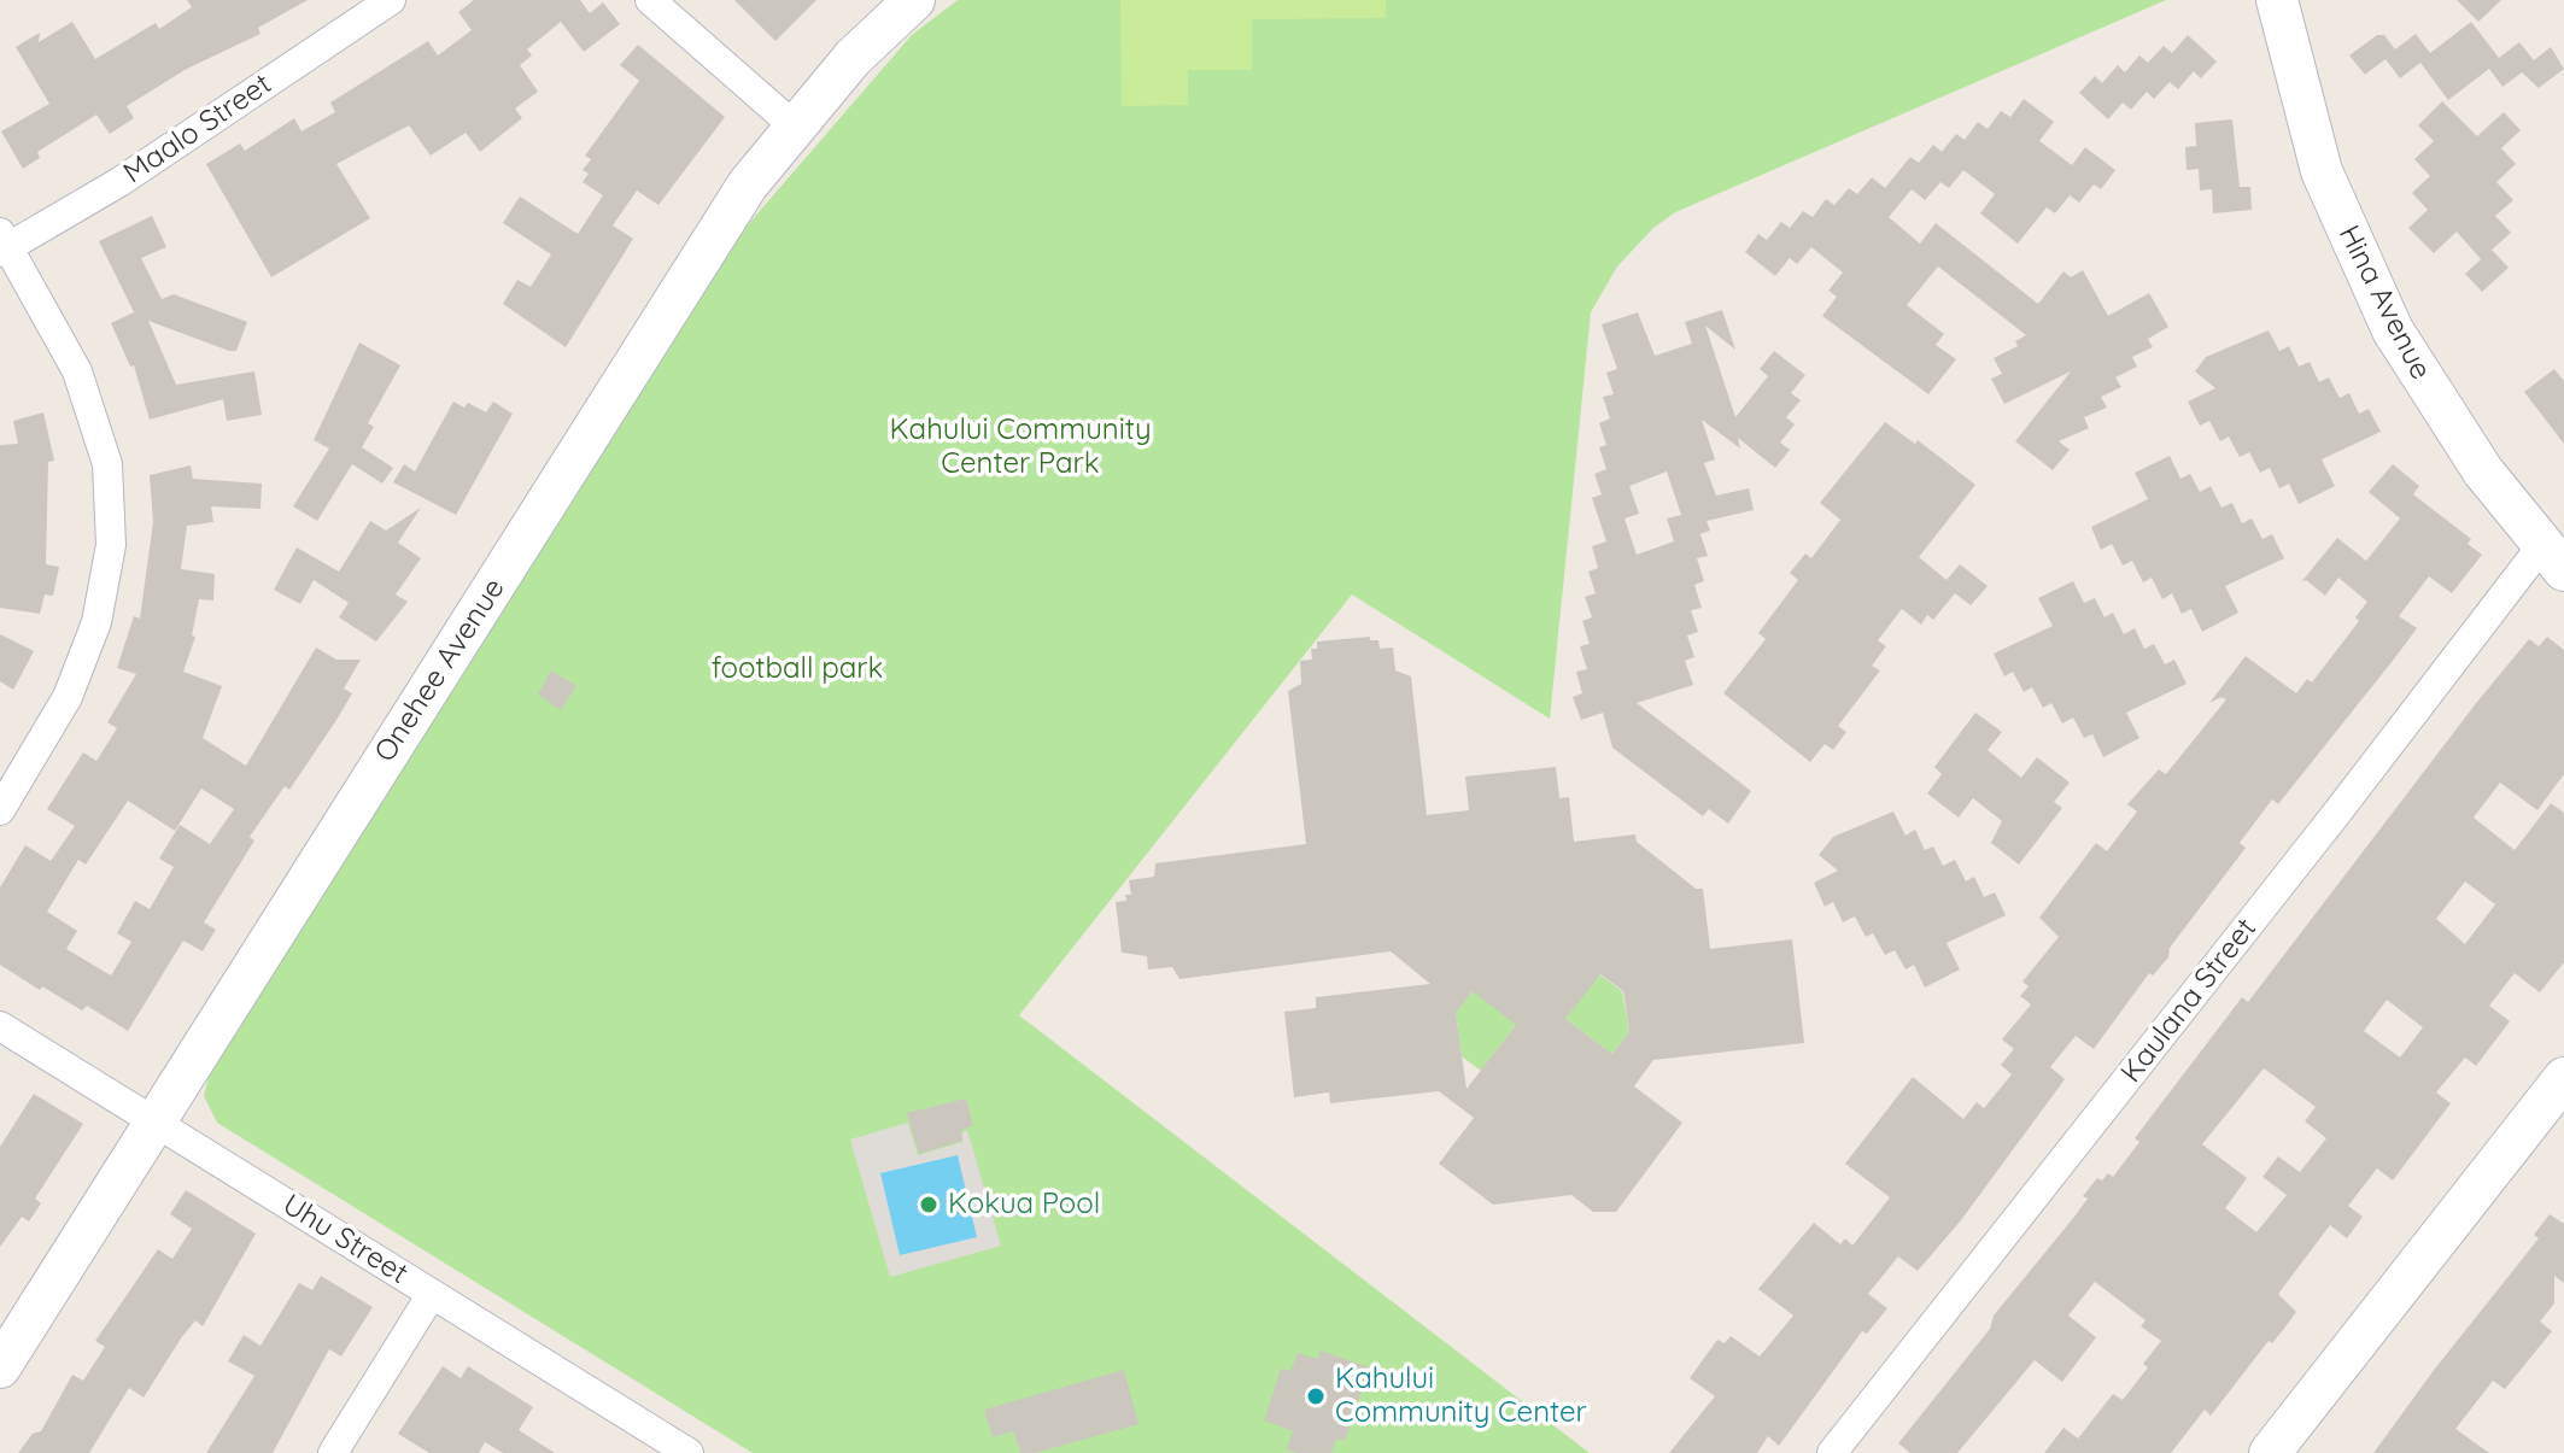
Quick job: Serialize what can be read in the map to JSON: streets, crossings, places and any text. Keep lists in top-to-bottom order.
{
  "streets": {
    "street": [
      "Maalo Street",
      "Hina Avenue",
      "Onehee Avenue",
      "Kaulana Street",
      "Uhu Street"
    ]
  },
  "crossings": [
    ["Hina Avenue", "Kaulana Street"],
    ["Onehee Avenue", "Uhu Street"]
  ],
  "parks": ["Kahului Community Center Park", "football park"],
  "places": ["Kokua Pool", "Kahului Community Center"]
}
